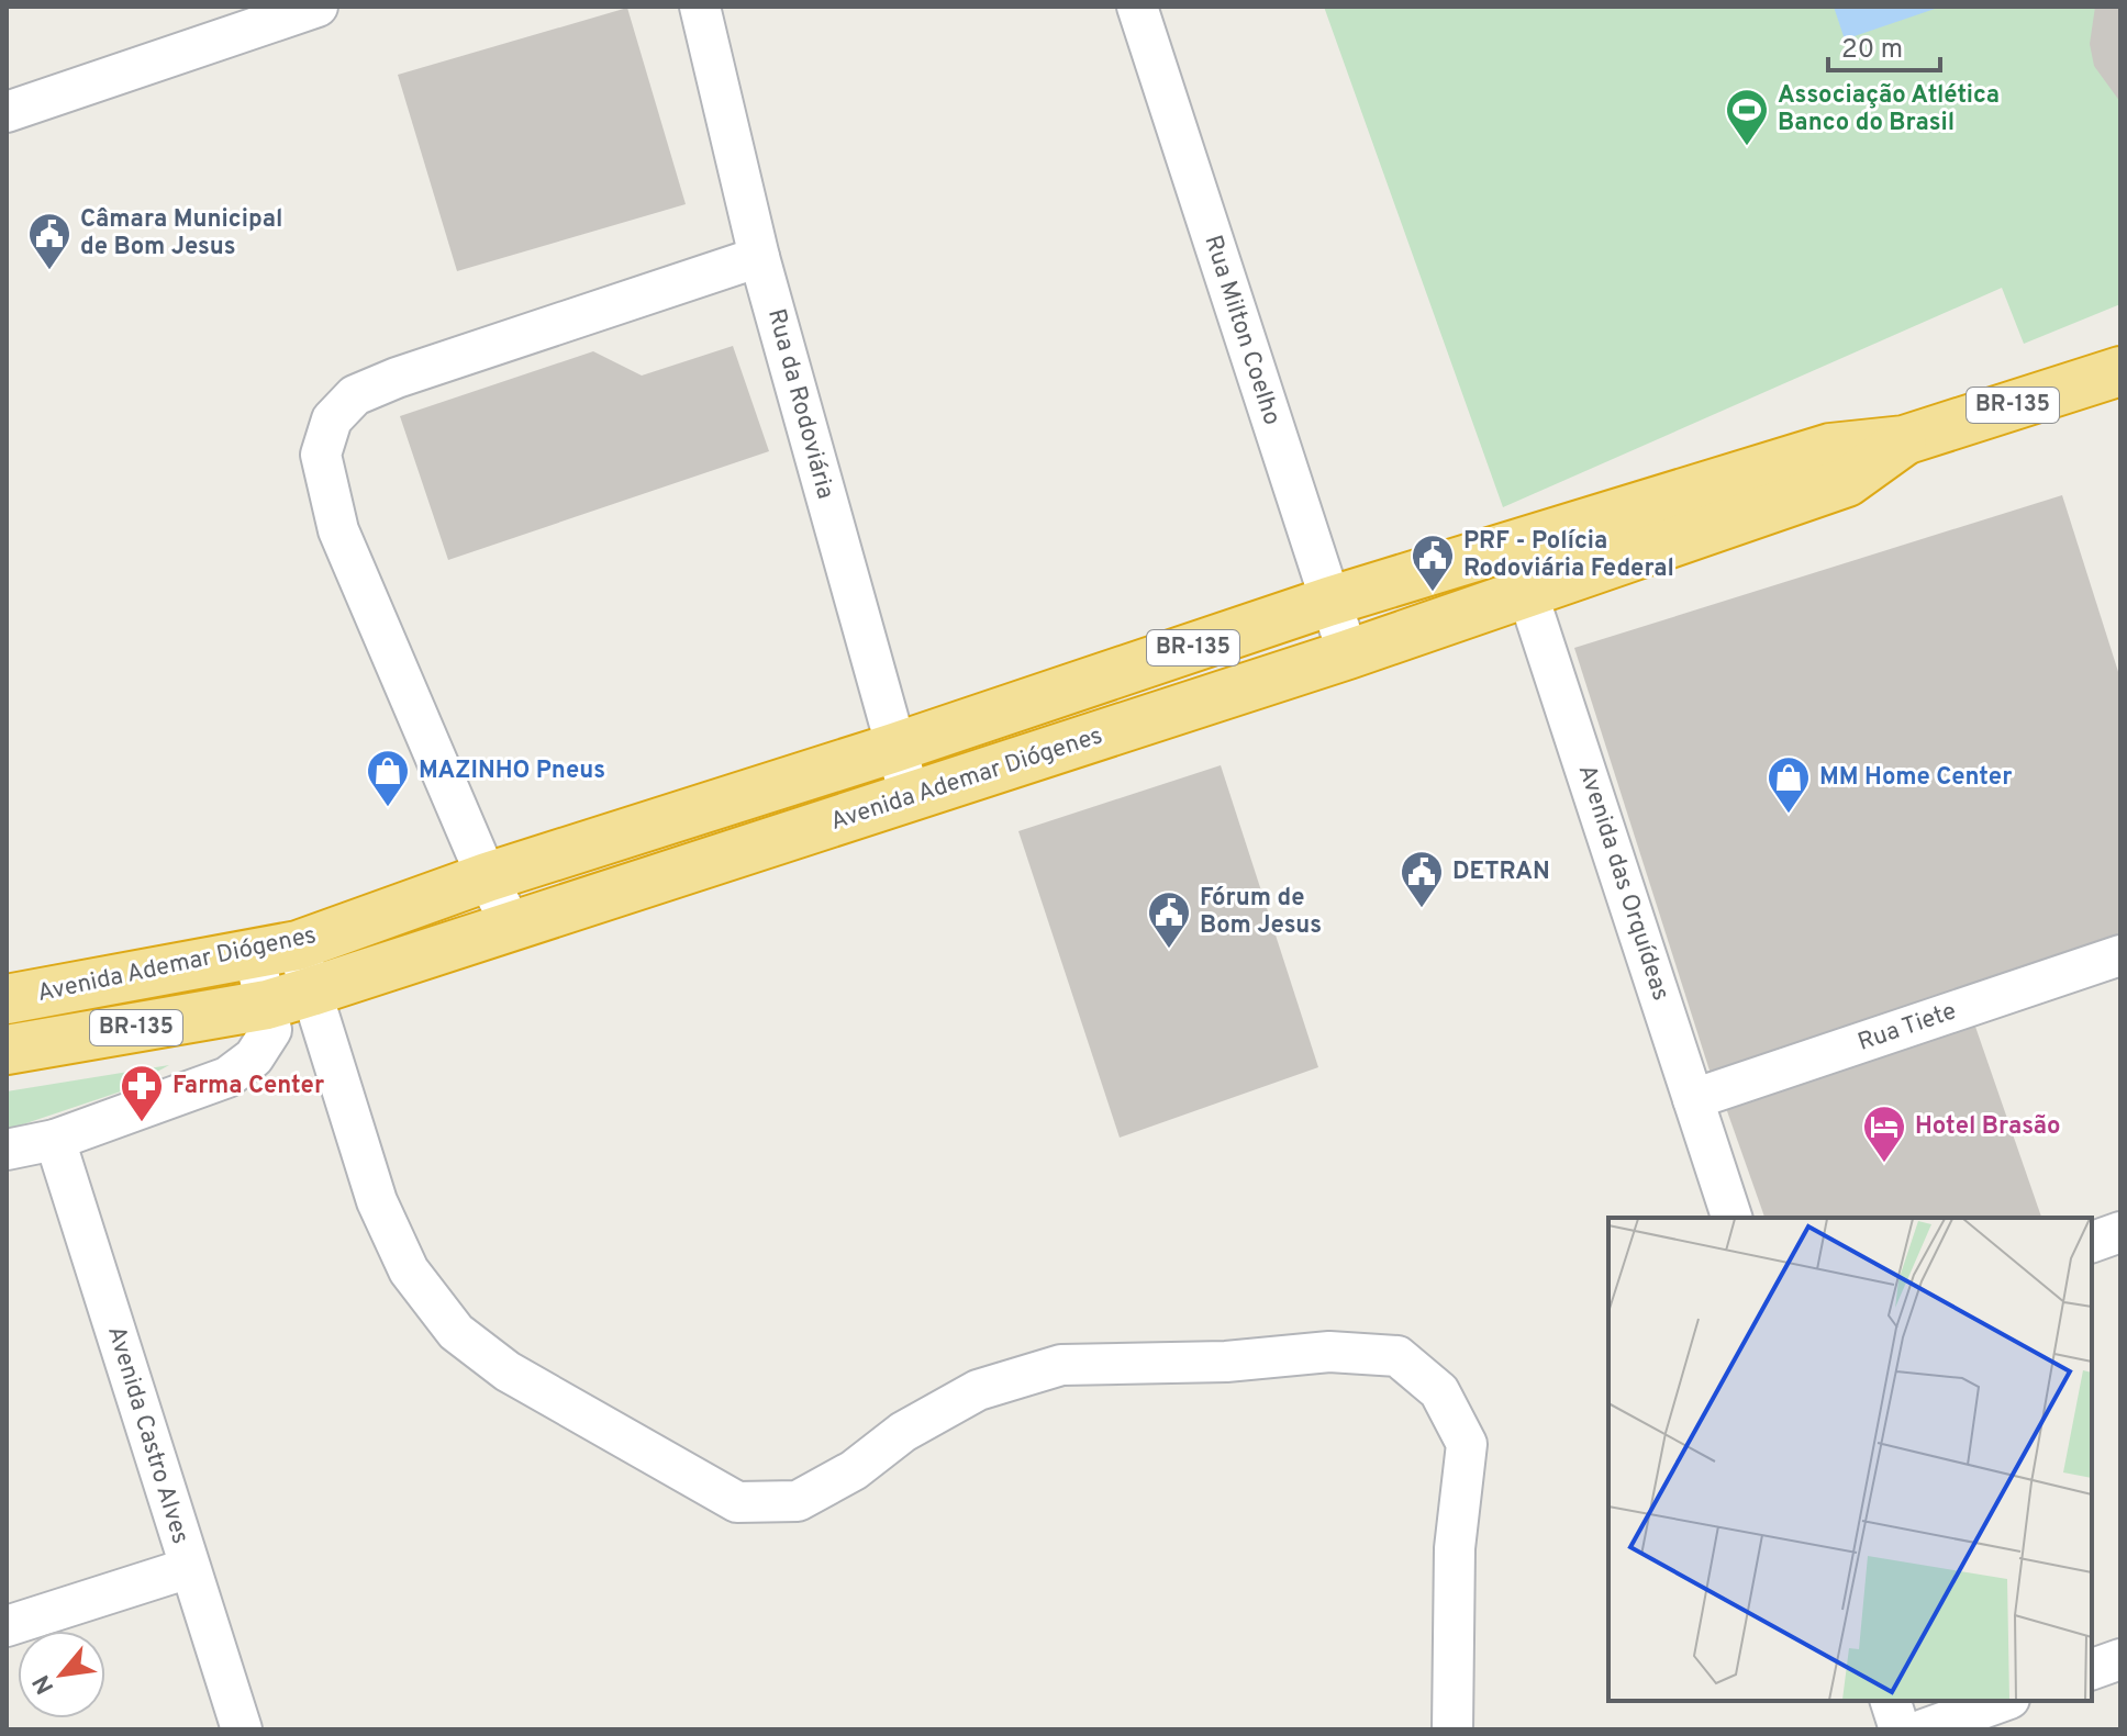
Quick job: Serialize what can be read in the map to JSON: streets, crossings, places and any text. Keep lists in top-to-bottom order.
{
  "streets": {
    "highway": ["BR-135", "Avenida Ademar Diógenes"],
    "street": [
      "Rua Milton Coelho",
      "Rua da Rodoviária",
      "Avenida das Orquídeas",
      "Rua Tiete",
      "Avenida Castro Alves"
    ]
  },
  "crossings": [
    ["Rua Milton Coelho", "Avenida Ademar Diógenes"],
    ["Rua da Rodoviária", "Avenida Ademar Diógenes"],
    ["Avenida Ademar Diógenes", "Avenida das Orquídeas"],
    ["Avenida das Orquídeas", "Rua Tiete"]
  ],
  "places": {
    "sports": ["Associação Atlética Banco do Brasil"],
    "public building": [
      "Câmara Municipal de Bom Jesus",
      "PRF - Polícia Rodoviária Federal",
      "DETRAN",
      "Fórum de Bom Jesus"
    ],
    "shop": ["MAZINHO Pneus", "MM Home Center"],
    "pharmacy": ["Farma Center"],
    "hotel": ["Hotel Brasão"]
  },
  "scale_bar": "20 m",
  "north": "bottom left"
}
